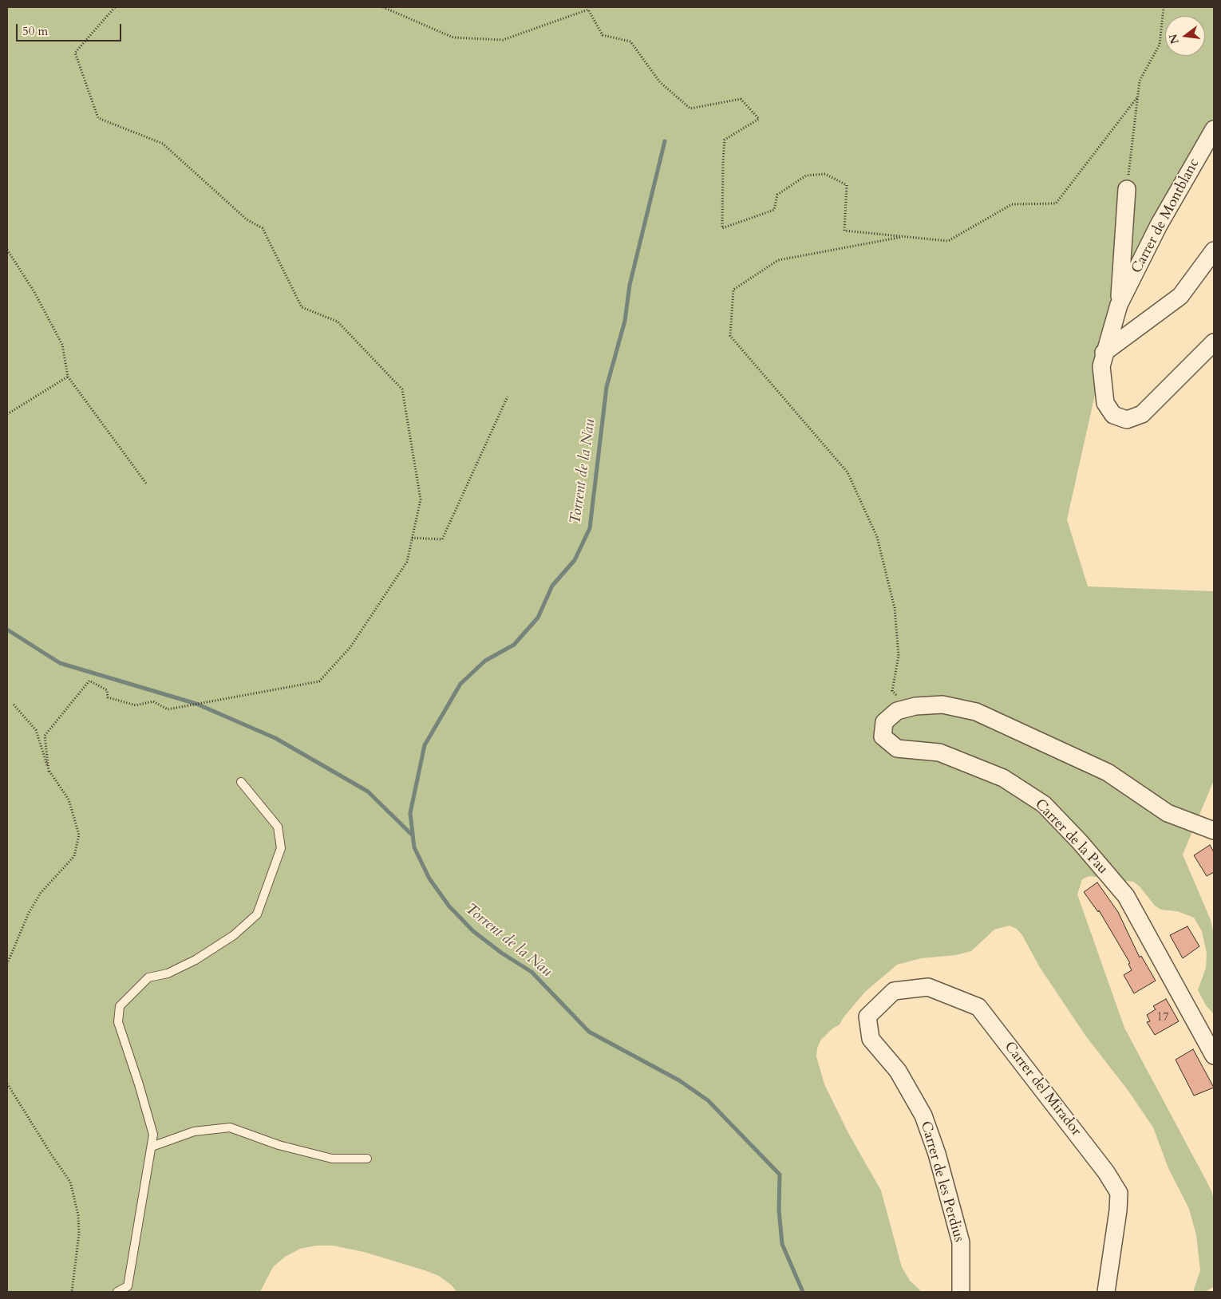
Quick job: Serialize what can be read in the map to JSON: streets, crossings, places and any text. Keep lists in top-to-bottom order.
{
  "streets": {
    "street": [
      "Carrer de Montblanc",
      "Carrer de la Pau",
      "Carrer del Mirador",
      "Carrer de les Perdius"
    ]
  },
  "crossings": [
    ["Carrer del Mirador", "Carrer de les Perdius"]
  ],
  "water": ["Torrent de la Nau"],
  "house_numbers": ["17"],
  "scale_bar": "50 m",
  "north": "left"
}
